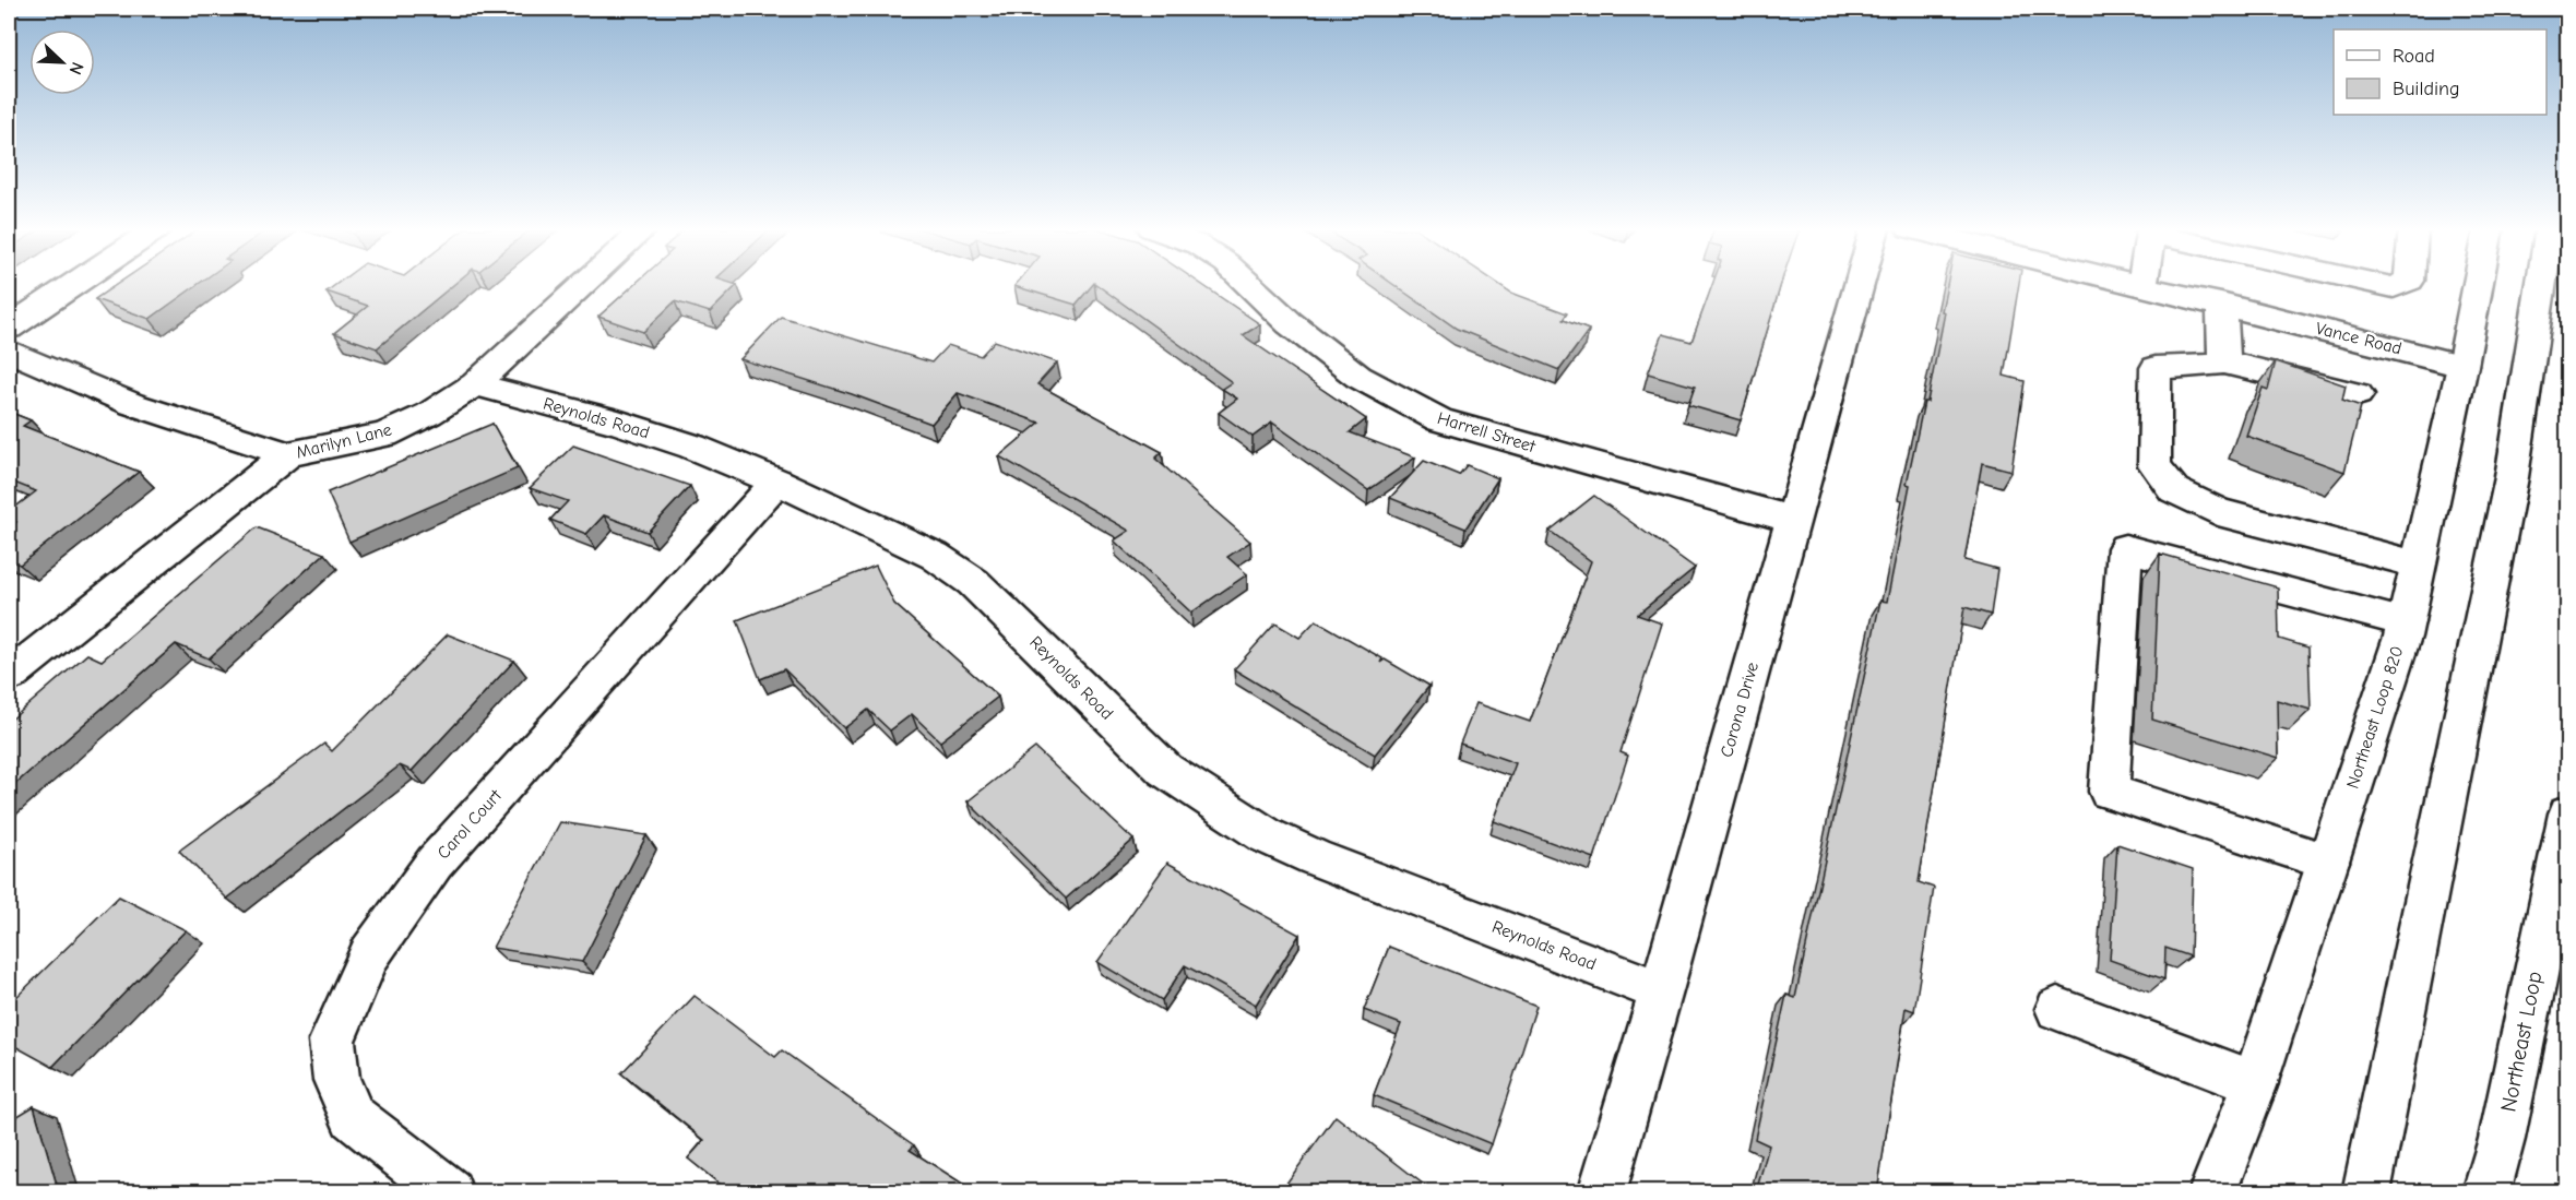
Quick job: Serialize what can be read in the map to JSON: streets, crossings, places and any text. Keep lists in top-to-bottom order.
{
  "streets": {
    "main road": [
      "Vance Road",
      "Reynolds Road",
      "Harrell Street",
      "Marilyn Lane",
      "Corona Drive",
      "Northeast Loop 820",
      "Carol Court",
      "Northeast Loop"
    ]
  },
  "crossings": [
    ["Vance Road", "Northeast Loop 820"],
    ["Reynolds Road", "Marilyn Lane"],
    ["Reynolds Road", "Corona Drive"],
    ["Reynolds Road", "Carol Court"],
    ["Harrell Street", "Corona Drive"]
  ],
  "legend": ["Road", "Building"],
  "north": "bottom right"
}
